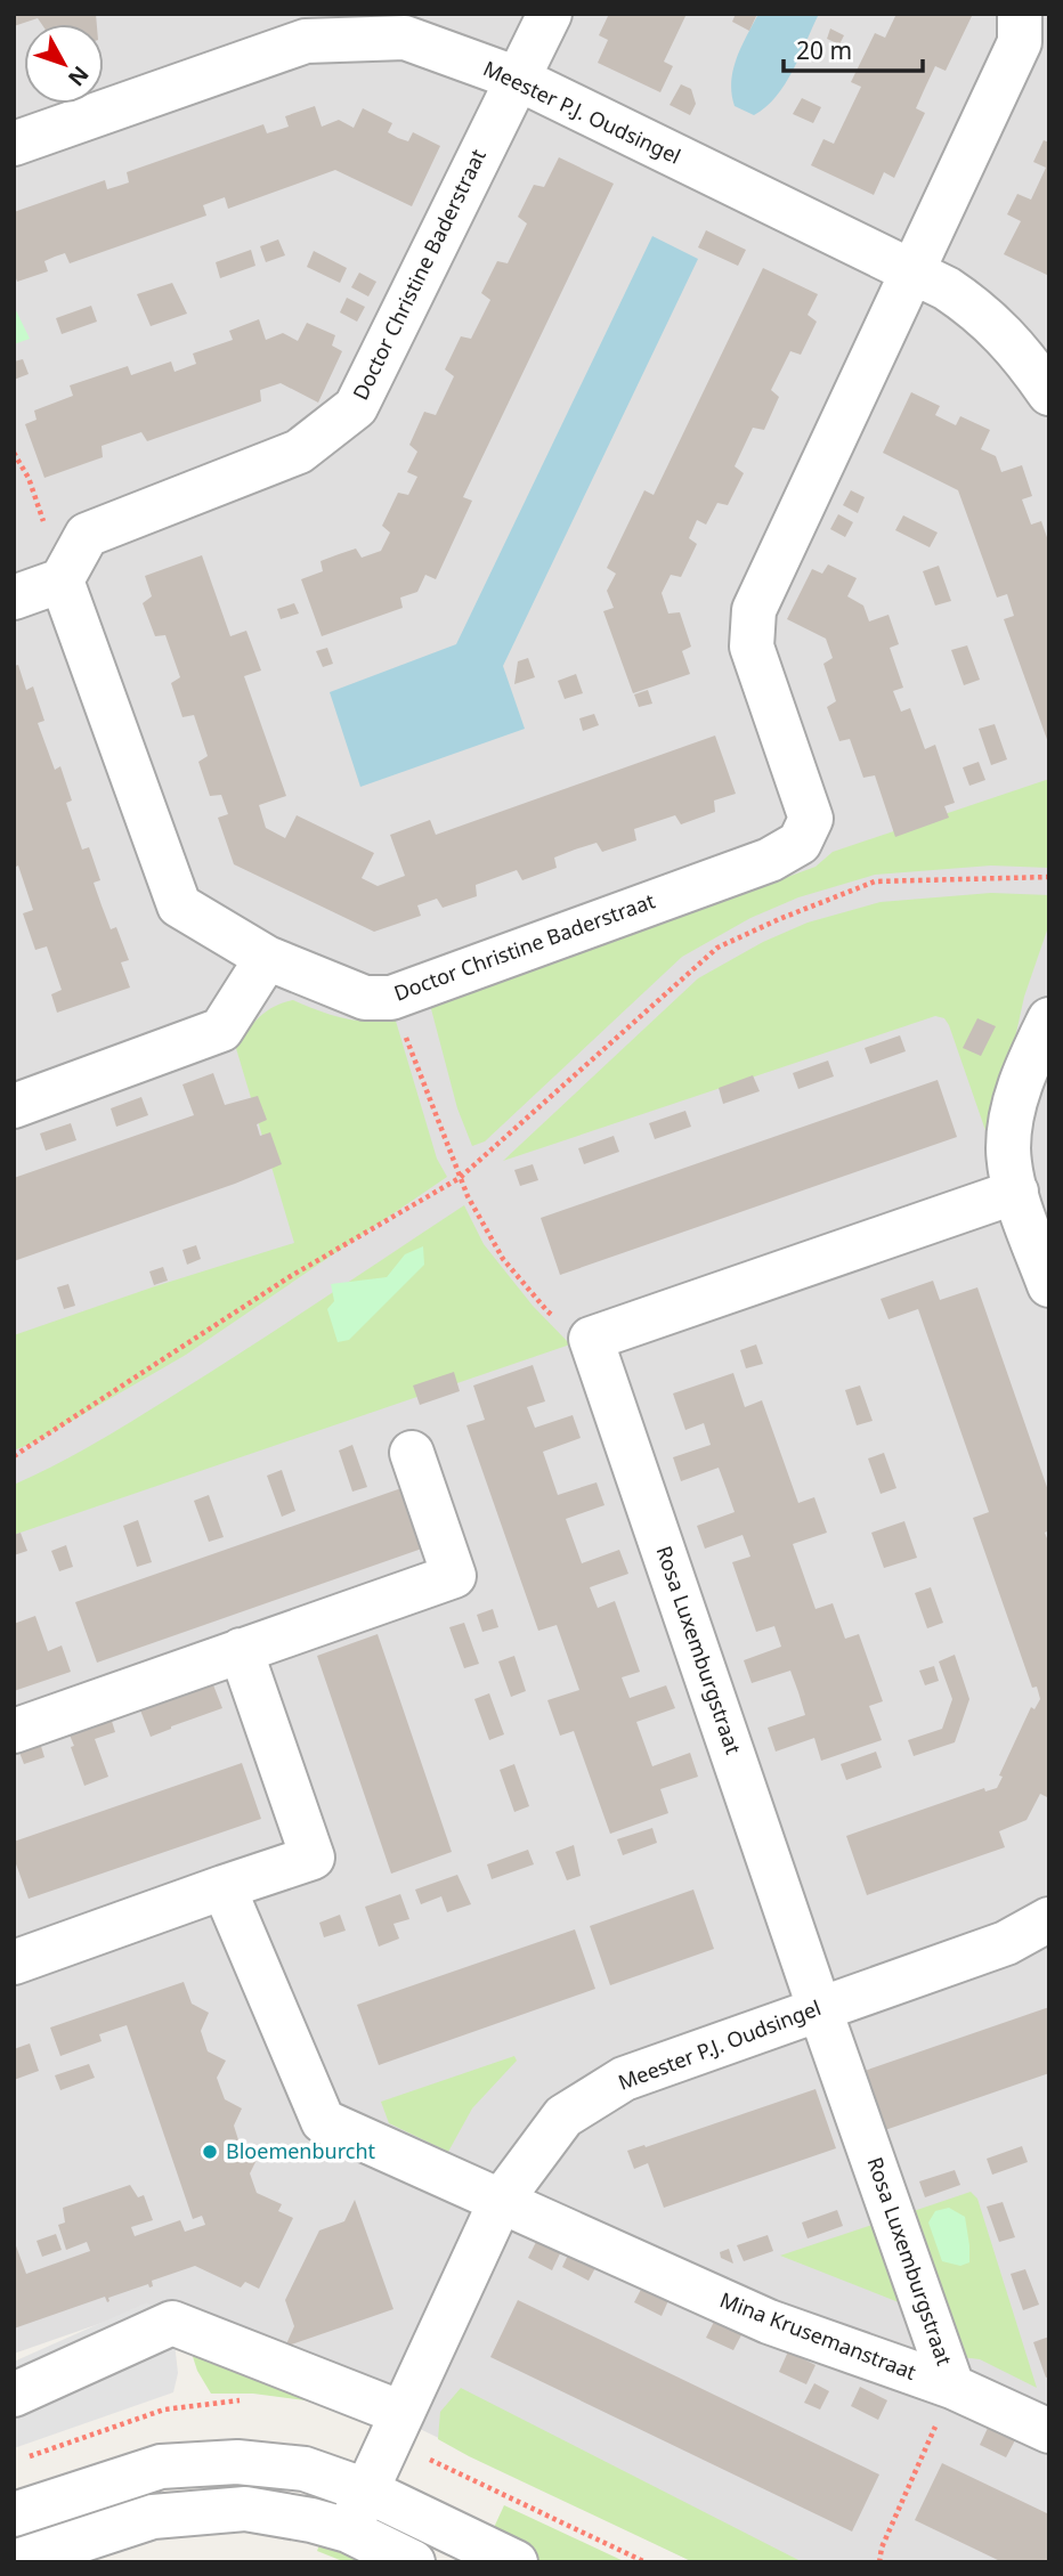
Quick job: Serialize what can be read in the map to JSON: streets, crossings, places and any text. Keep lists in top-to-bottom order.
{
  "streets": {
    "street": [
      "Meester P.J. Oudsingel",
      "Doctor Christine Baderstraat",
      "Rosa Luxemburgstraat",
      "Mina Krusemanstraat"
    ]
  },
  "crossings": [
    ["Meester P.J. Oudsingel", "Doctor Christine Baderstraat"],
    ["Meester P.J. Oudsingel", "Rosa Luxemburgstraat"],
    ["Meester P.J. Oudsingel", "Mina Krusemanstraat"],
    ["Rosa Luxemburgstraat", "Mina Krusemanstraat"]
  ],
  "places": ["Bloemenburcht"],
  "scale_bar": "20 m",
  "north": "bottom right"
}
